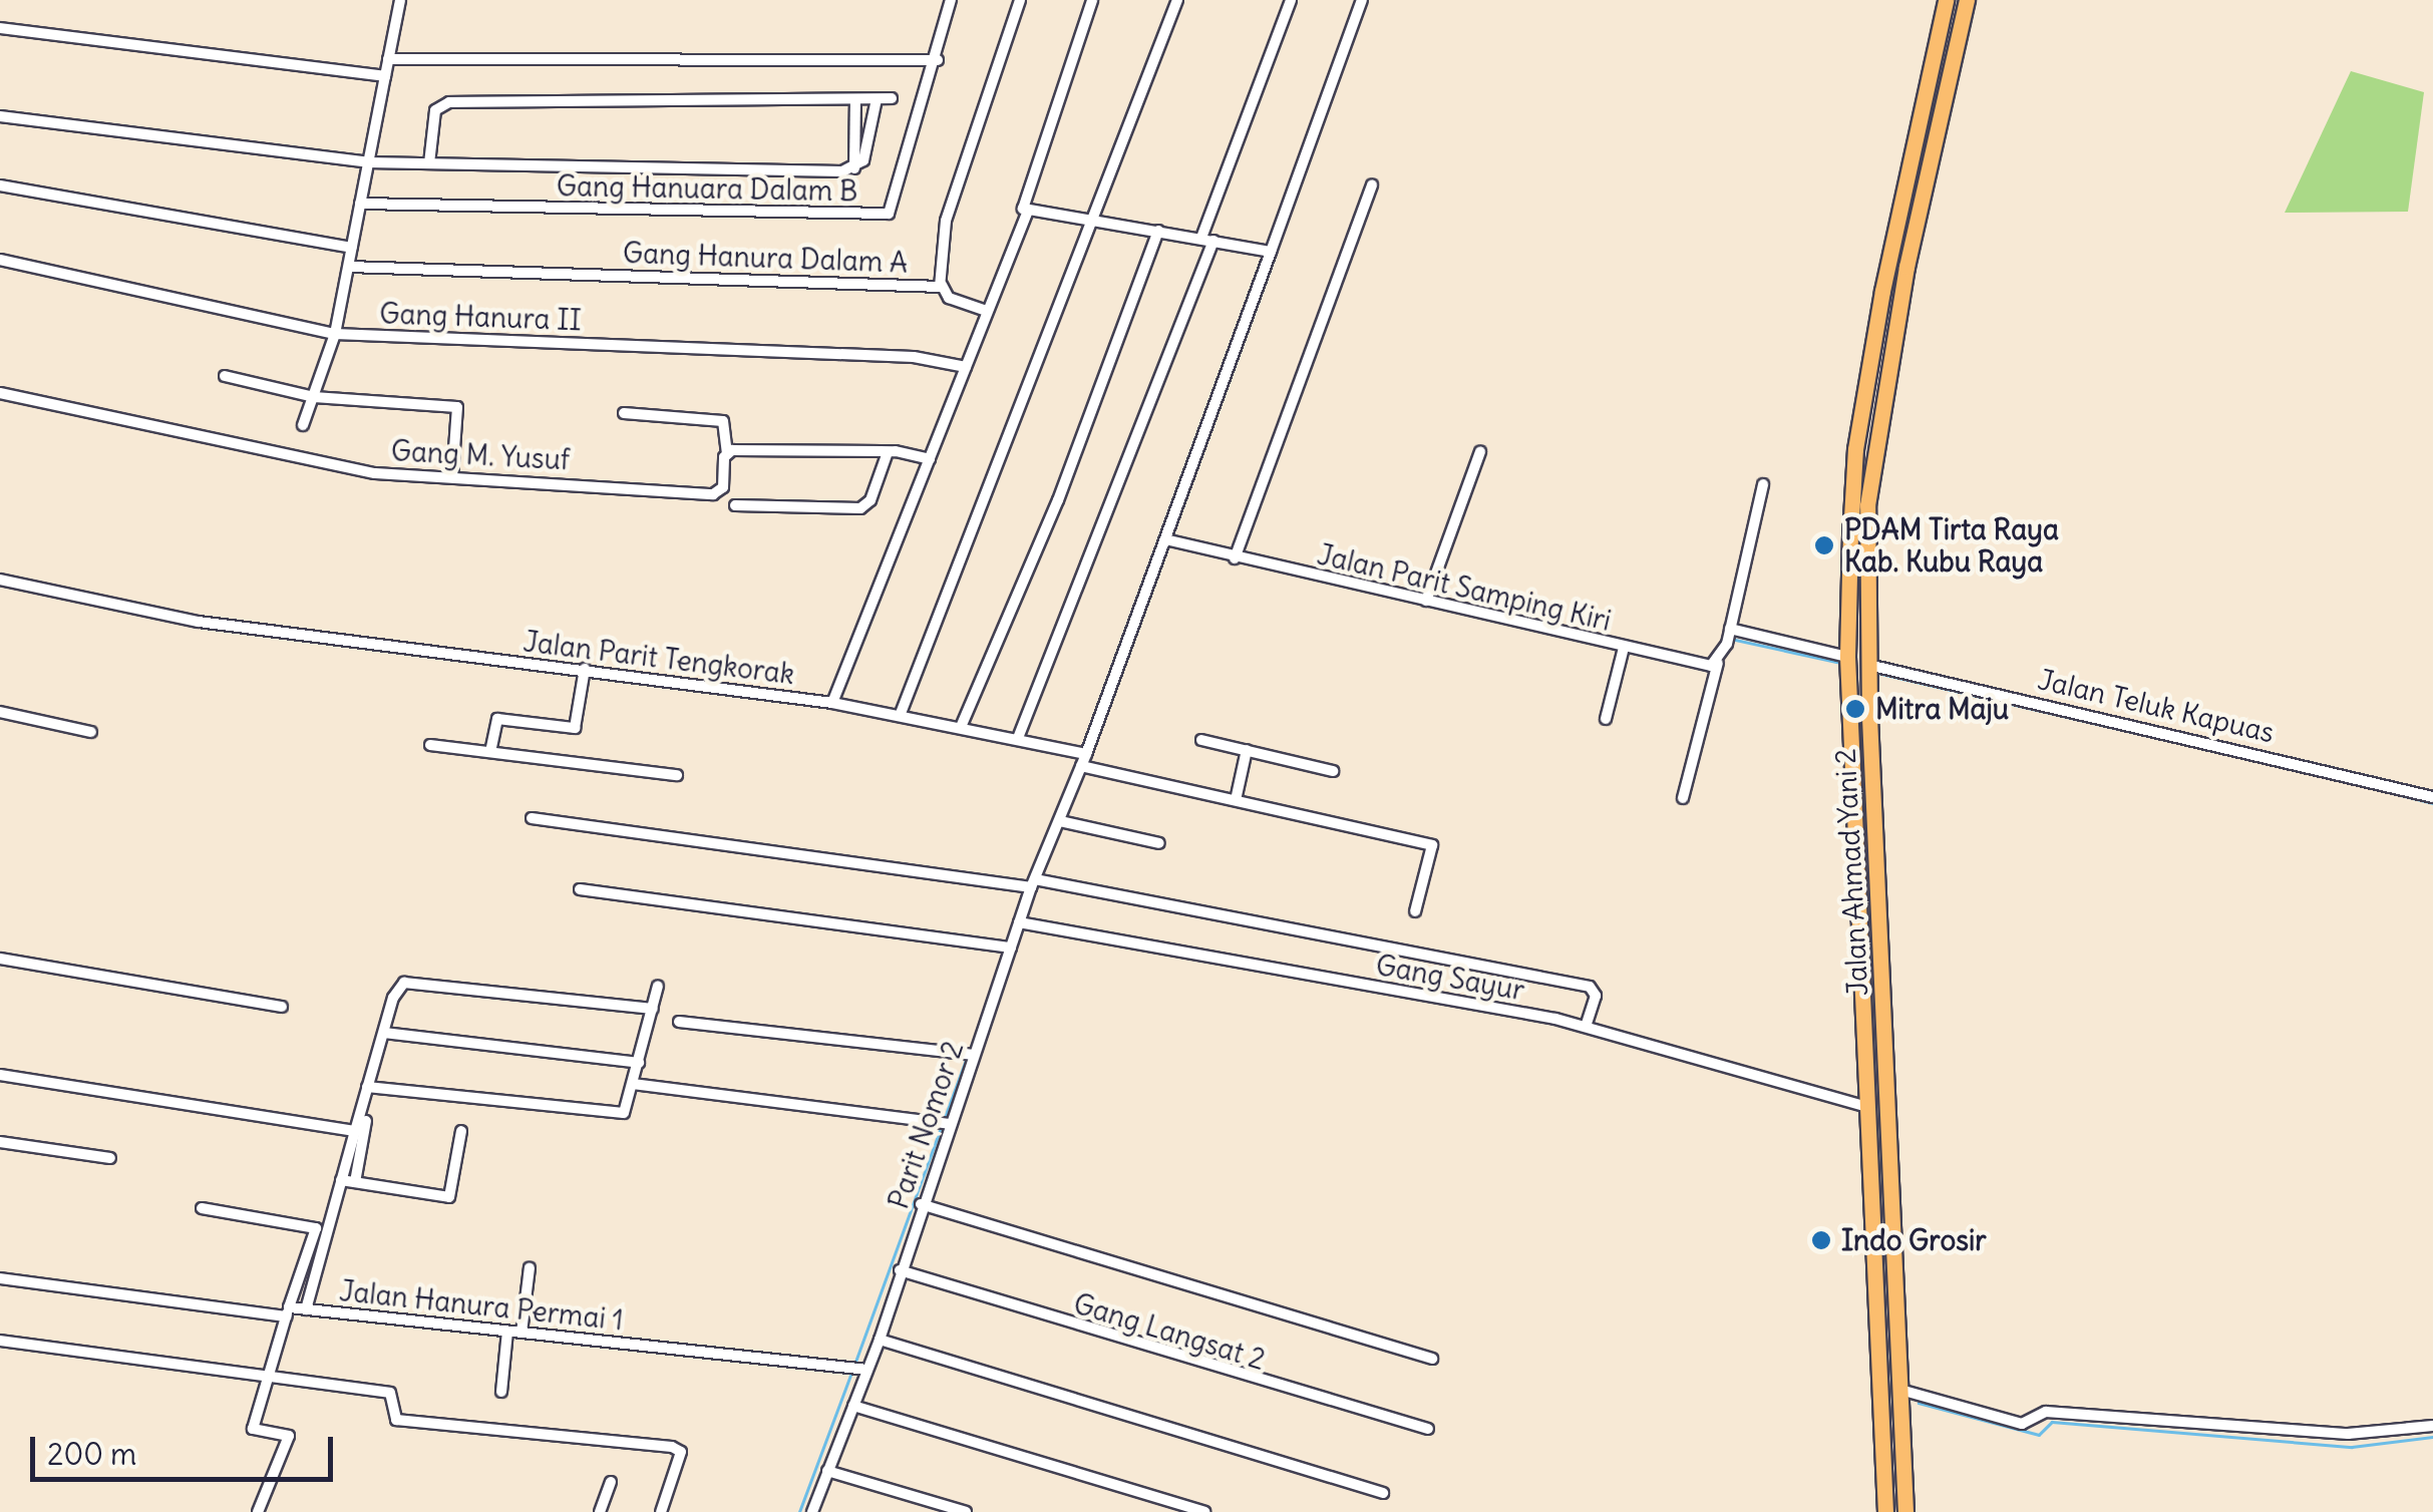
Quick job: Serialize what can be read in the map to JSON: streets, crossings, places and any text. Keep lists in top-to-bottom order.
{
  "streets": {
    "highway": ["Jalan Ahmad Yani 2"],
    "street": [
      "Gang Hanuara Dalam B",
      "Gang Hanura Dalam A",
      "Gang Hanura II",
      "Gang M. Yusuf",
      "Jalan Parit Samping Kiri",
      "Jalan Parit Tengkorak",
      "Jalan Teluk Kapuas",
      "Gang Sayur",
      "Parit Nomor 2",
      "Jalan Hanura Permai 1",
      "Gang Langsat 2"
    ]
  },
  "crossings": [
    ["Jalan Parit Tengkorak", "Parit Nomor 2"],
    ["Jalan Teluk Kapuas", "Jalan Ahmad Yani 2"],
    ["Jalan Ahmad Yani 2", "Gang Sayur"],
    ["Gang Sayur", "Parit Nomor 2"],
    ["Parit Nomor 2", "Jalan Hanura Permai 1"],
    ["Parit Nomor 2", "Gang Langsat 2"]
  ],
  "places": ["PDAM Tirta Raya Kab. Kubu Raya", "Mitra Maju", "Indo Grosir"],
  "scale_bar": "200 m"
}
